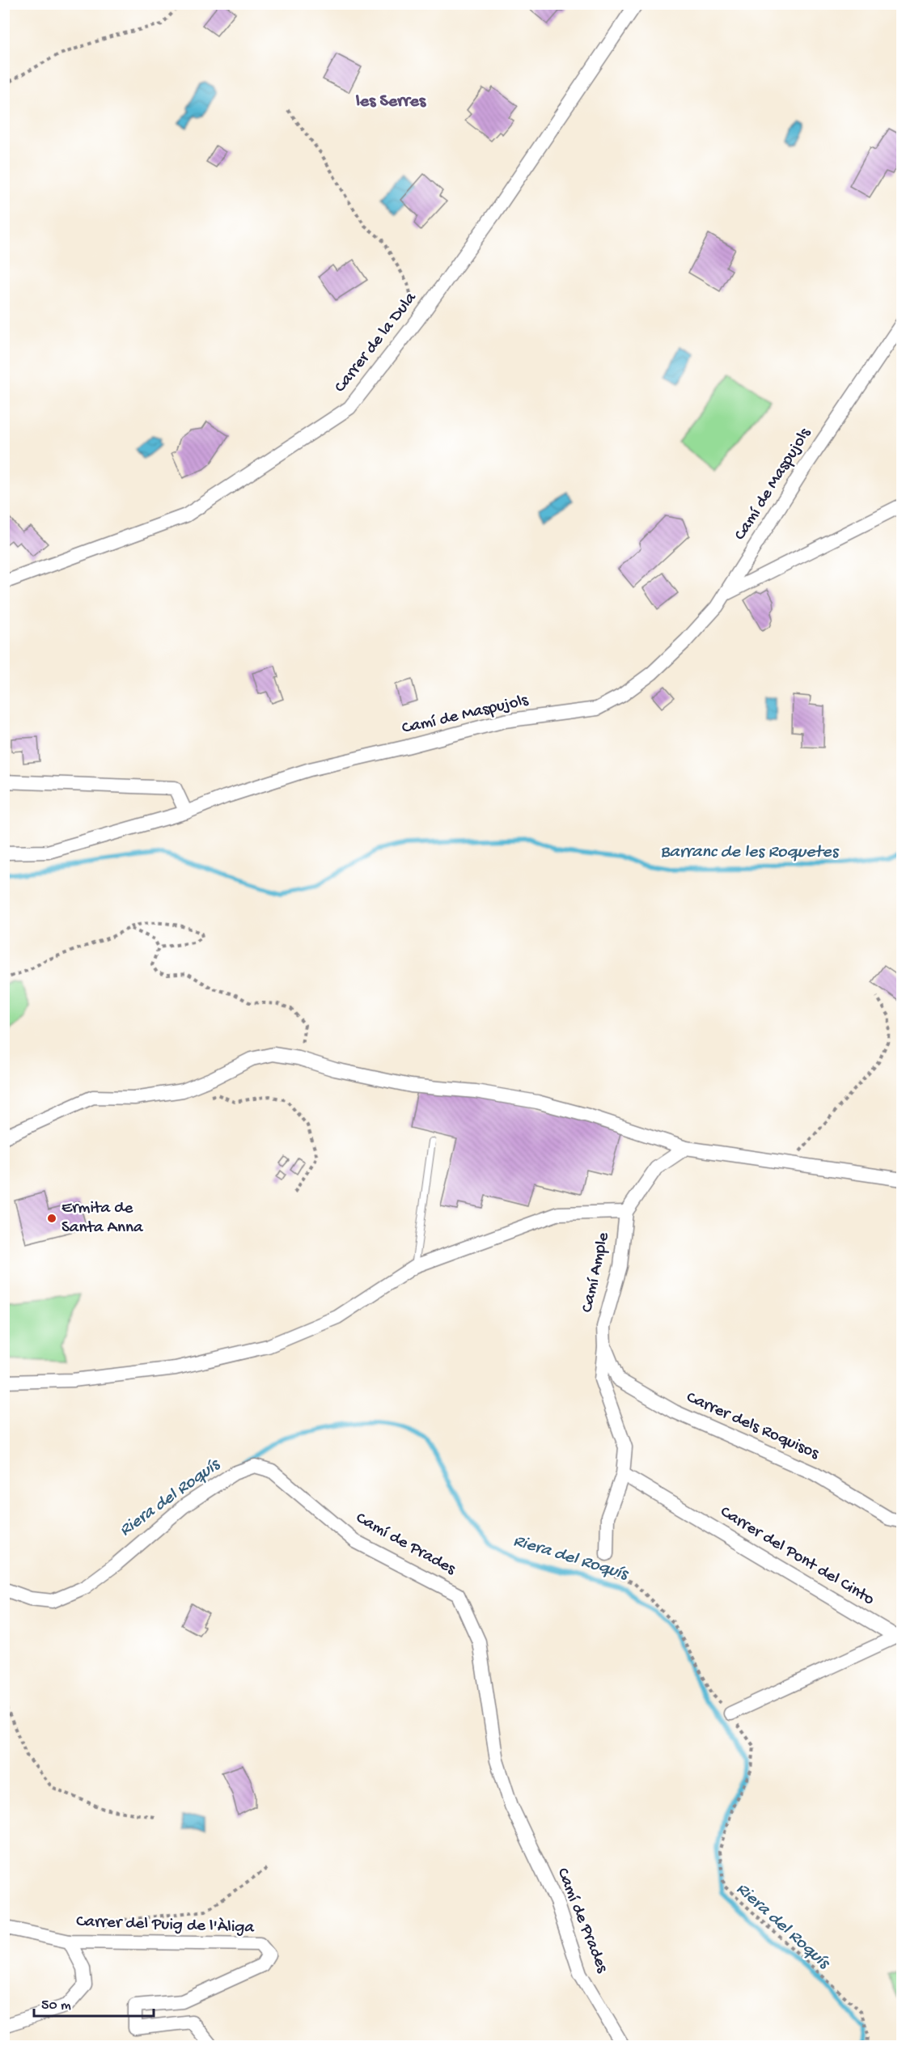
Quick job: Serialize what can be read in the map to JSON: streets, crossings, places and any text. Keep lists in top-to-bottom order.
{
  "streets": {
    "street": [
      "Carrer de la Dula",
      "Camí de Maspujols",
      "Camí Ample",
      "Carrer dels Roquisos",
      "Camí de Prades",
      "Carrer del Pont del Cinto",
      "Carrer del Puig de l'Àliga"
    ]
  },
  "crossings": [
    ["Camí Ample", "Carrer dels Roquisos"],
    ["Camí Ample", "Carrer del Pont del Cinto"]
  ],
  "districts": ["les Serres"],
  "water": ["Barranc de les Roquetes", "Riera del Roquís"],
  "places": ["Ermita de Santa Anna"],
  "scale_bar": "50 m"
}
